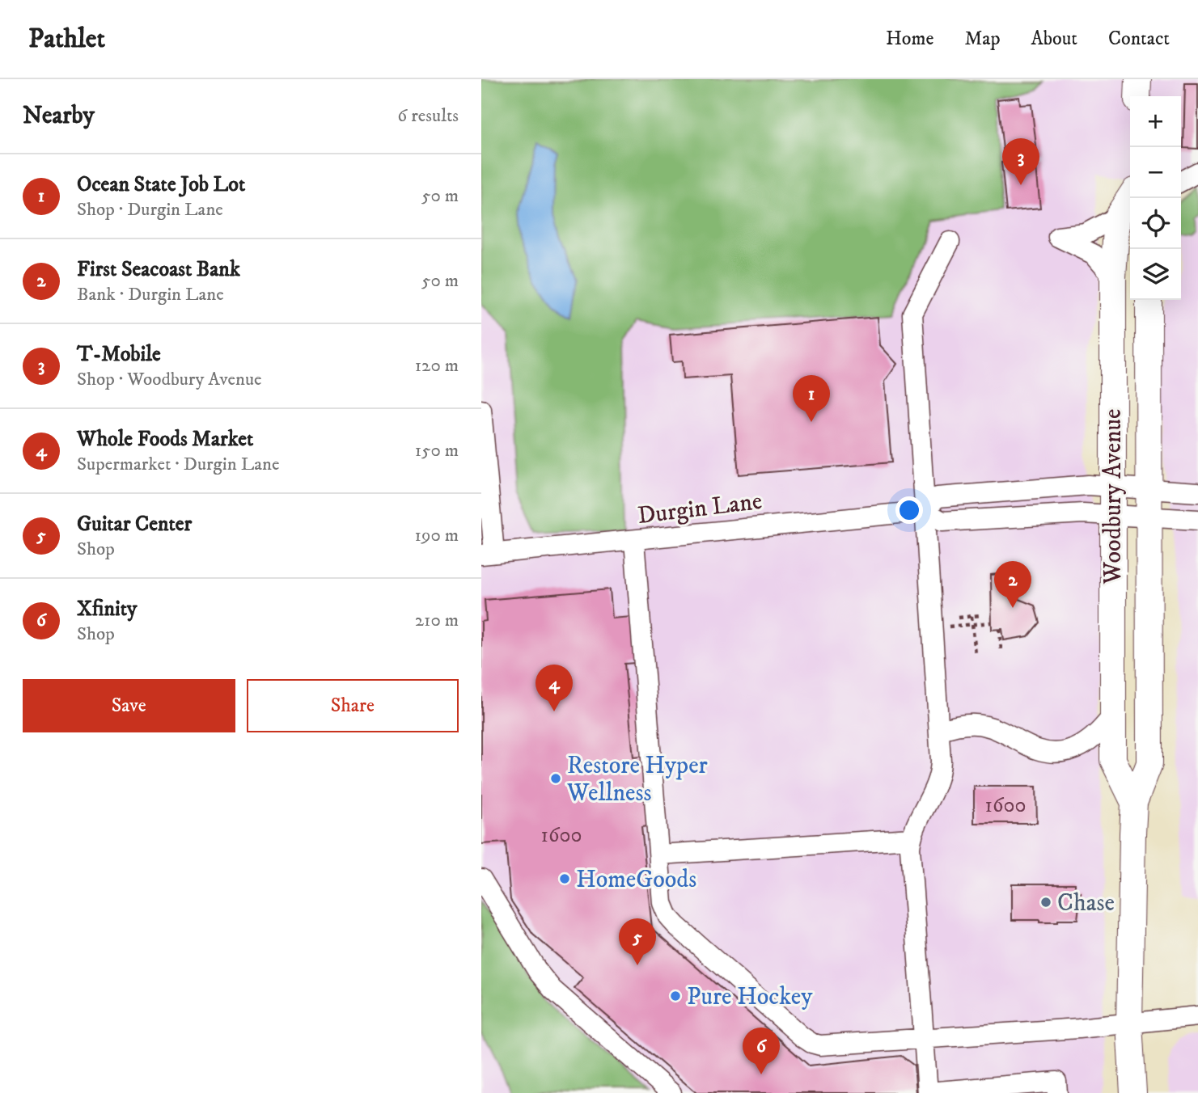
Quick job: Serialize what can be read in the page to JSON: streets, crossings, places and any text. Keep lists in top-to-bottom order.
{
  "streets": {
    "main road": ["Woodbury Avenue"],
    "street": ["Durgin Lane"]
  },
  "crossings": [
    ["Woodbury Avenue", "Durgin Lane"]
  ],
  "places": [
    "Restore Hyper Wellness",
    "HomeGoods",
    "Chase",
    "Pure Hockey"
  ],
  "house_numbers": ["1600", "1600"],
  "page": {
    "header": "Pathlet",
    "nav": [
      "Home",
      "Map",
      "About",
      "Contact"
    ],
    "heading": ["Nearby", "6 results"],
    "map_buttons": ["+", "−"],
    "pins": [
      "3",
      "1",
      "2",
      "4",
      "5",
      "6"
    ],
    "list": [
      {
        "mark": "1",
        "name": "Ocean State Job Lot",
        "note": "Shop · Durgin Lane",
        "value": "50 m"
      },
      {
        "mark": "2",
        "name": "First Seacoast Bank",
        "note": "Bank · Durgin Lane",
        "value": "50 m"
      },
      {
        "mark": "3",
        "name": "T-Mobile",
        "note": "Shop · Woodbury Avenue",
        "value": "120 m"
      },
      {
        "mark": "4",
        "name": "Whole Foods Market",
        "note": "Supermarket · Durgin Lane",
        "value": "150 m"
      },
      {
        "mark": "5",
        "name": "Guitar Center",
        "note": "Shop",
        "value": "190 m"
      },
      {
        "mark": "6",
        "name": "Xfinity",
        "note": "Shop",
        "value": "210 m"
      }
    ],
    "buttons": ["Save", "Share"]
  }
}
